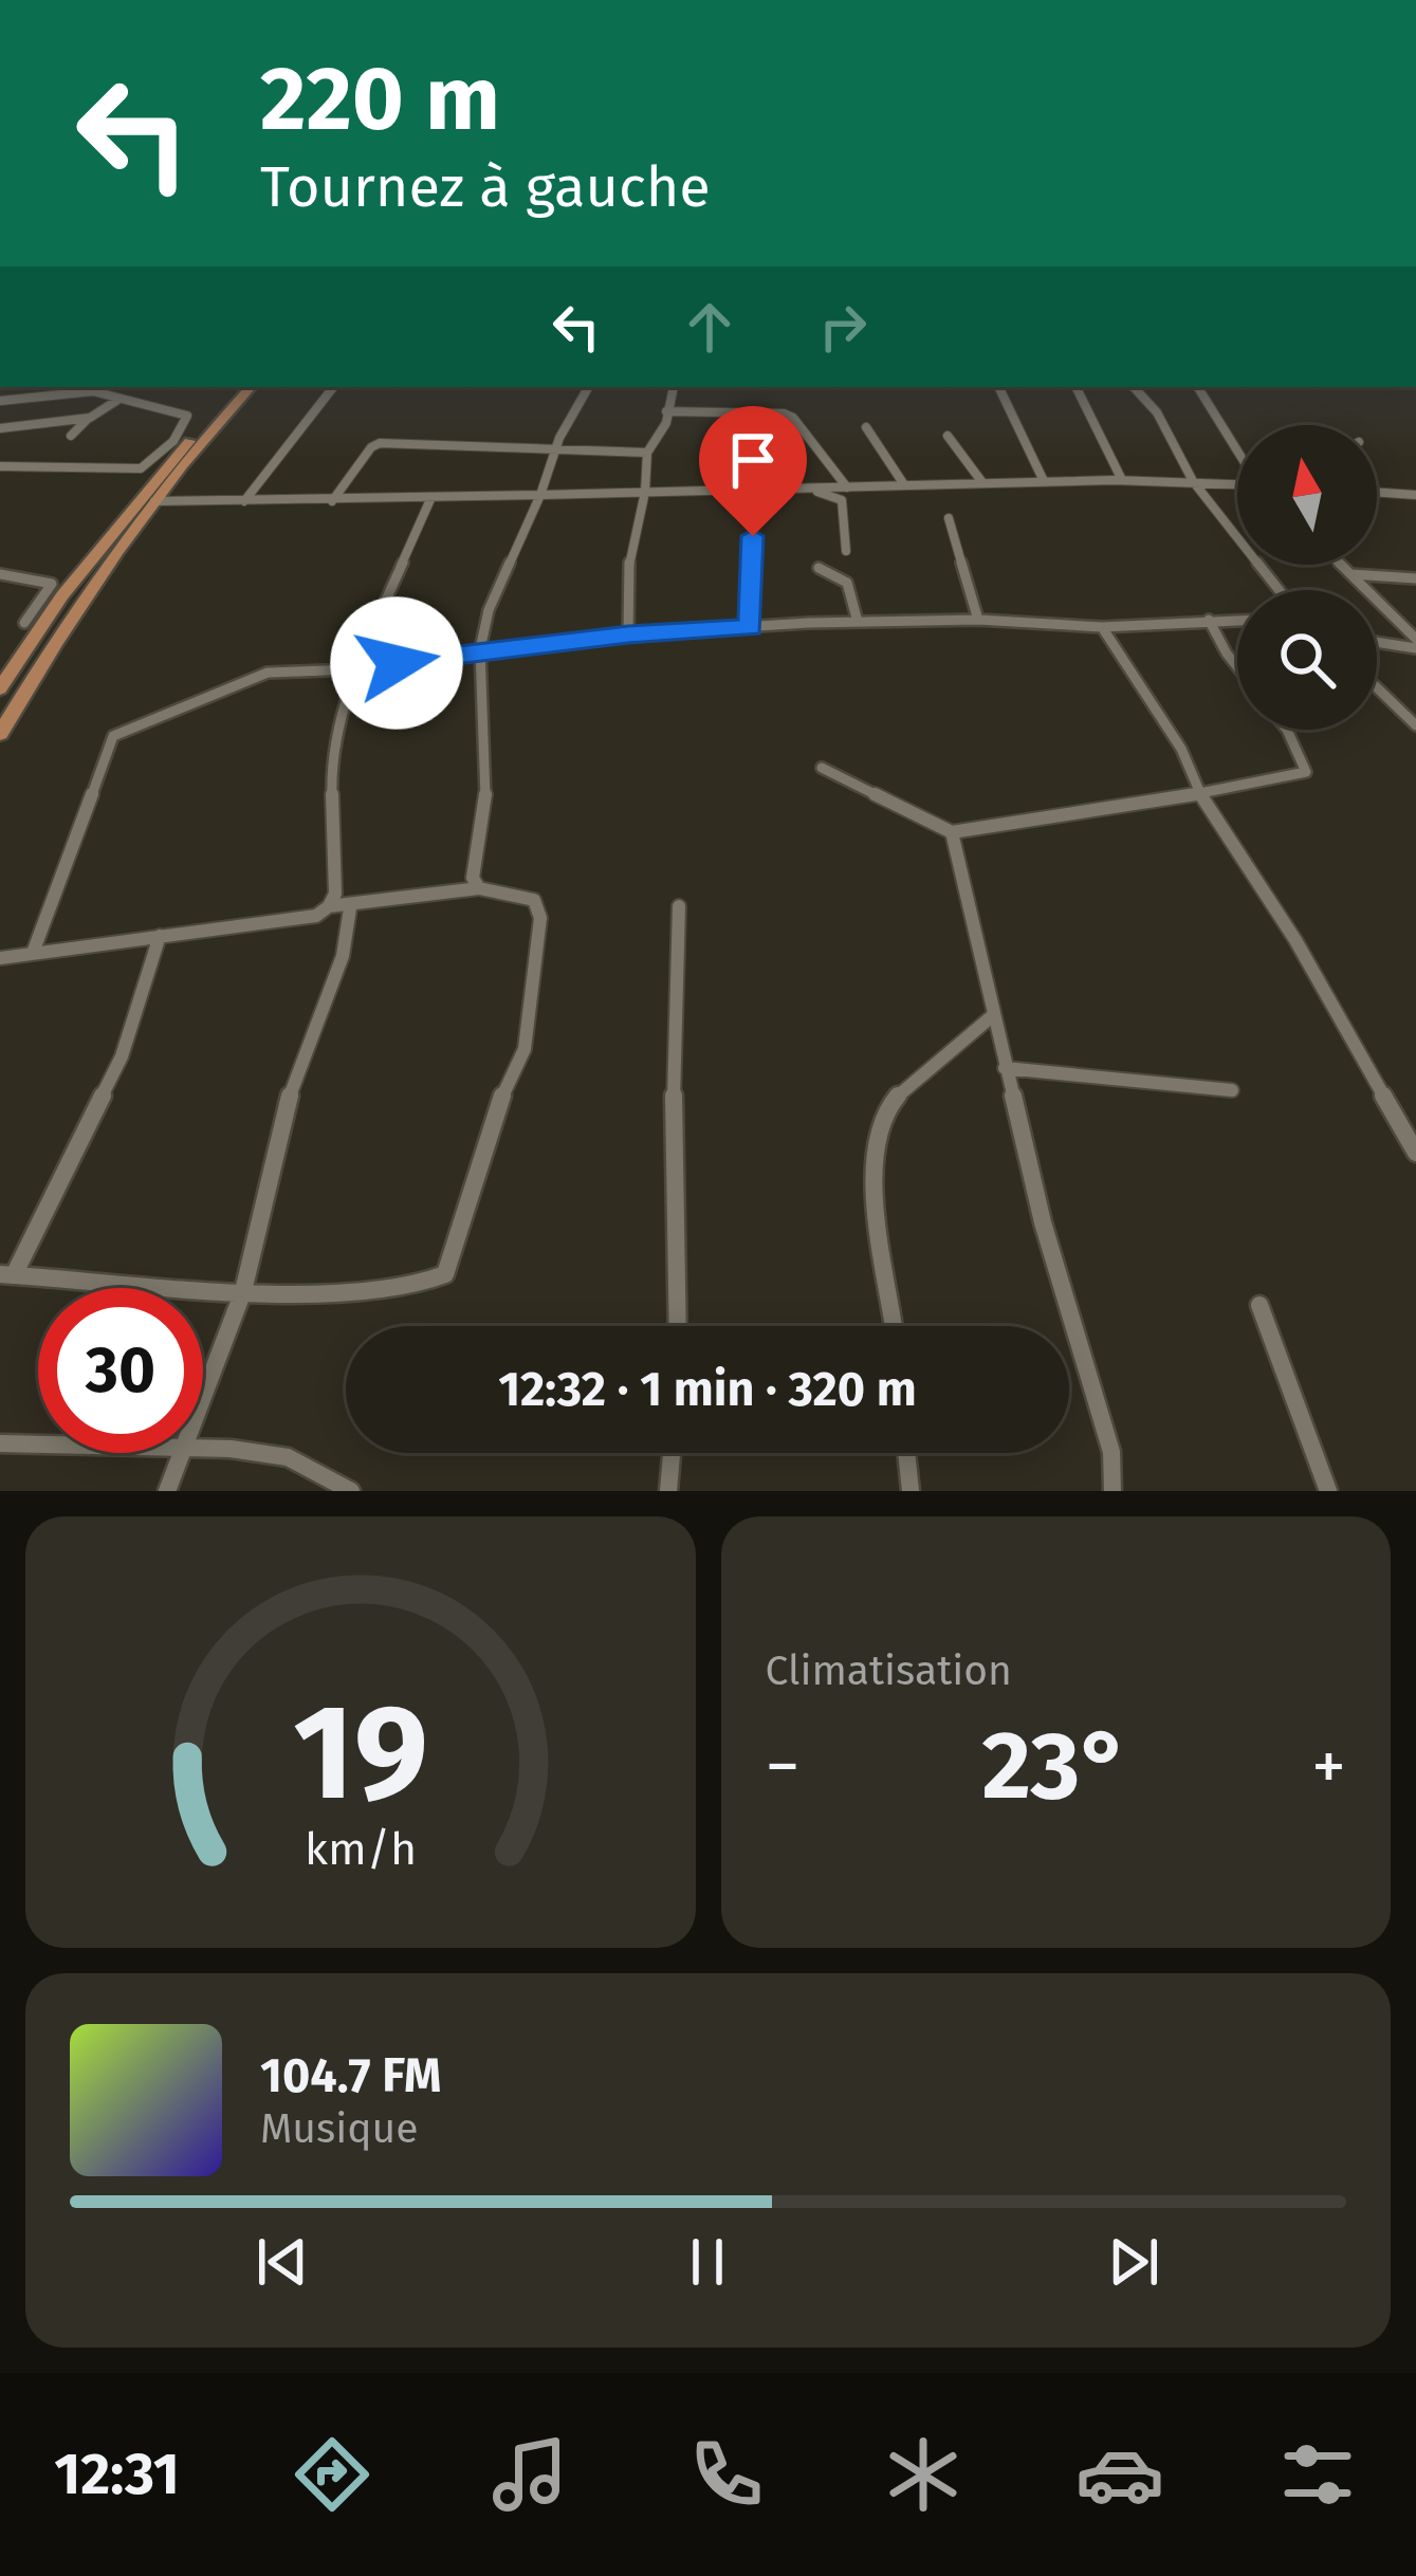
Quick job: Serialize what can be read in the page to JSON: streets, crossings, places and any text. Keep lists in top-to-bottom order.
{
  "north": "top",
  "page": {
    "turn": ["220 m", "Tournez à gauche"],
    "limit": "30",
    "trip": "12:32 · 1 min · 320 m",
    "tile": "Climatisation",
    "heat": ["−", "23°", "+"],
    "song": ["104.7 FM", "Musique"],
    "tabs": "12:31",
    "gauge": ["19", "km/h"]
  }
}
